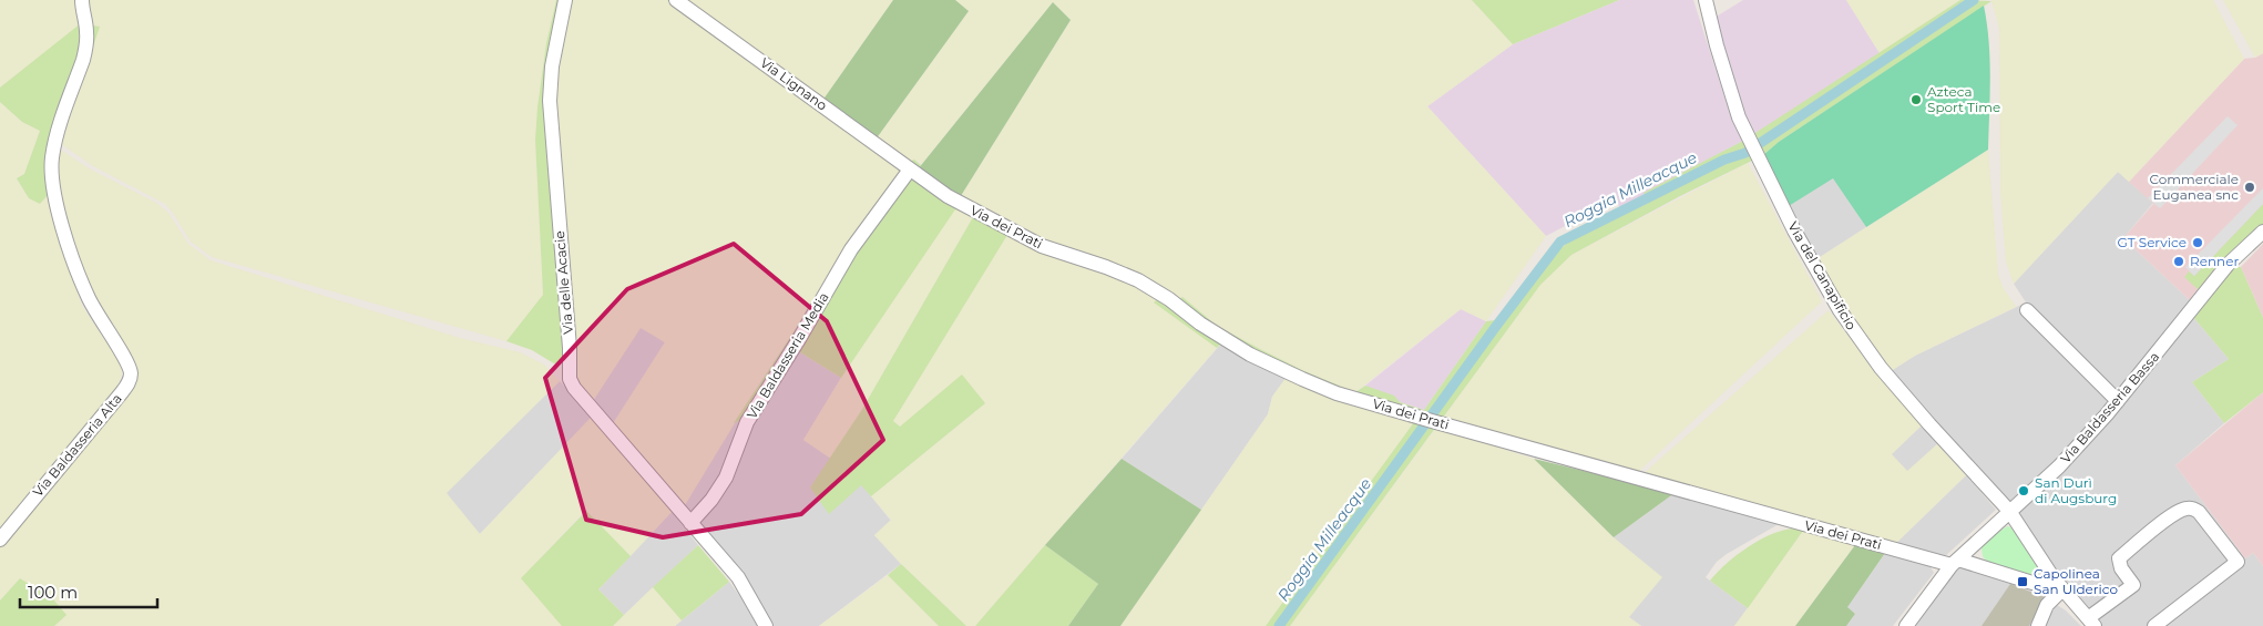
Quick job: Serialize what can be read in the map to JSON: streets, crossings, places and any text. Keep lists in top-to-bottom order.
{
  "streets": {
    "street": [
      "Via Lignano",
      "Via dei Prati",
      "Via del Canapificio",
      "Via delle Acacie",
      "Via Baldasseria Media",
      "Via Baldasseria Bassa",
      "Via Baldasseria Alta"
    ]
  },
  "crossings": [
    ["Via Lignano", "Via dei Prati"],
    ["Via Lignano", "Via Baldasseria Media"],
    ["Via dei Prati", "Via del Canapificio"],
    ["Via dei Prati", "Via Baldasseria Media"],
    ["Via dei Prati", "Via Baldasseria Bassa"],
    ["Via del Canapificio", "Via Baldasseria Bassa"],
    ["Via delle Acacie", "Via Baldasseria Media"]
  ],
  "water": ["Roggia Milleacque"],
  "places": {
    "other": [
      "Azteca Sport Time",
      "Commerciale Euganea snc",
      "GT Service",
      "Renner",
      "San Durì di Augsburg"
    ],
    "transit": ["Capolinea San Ulderico"]
  },
  "scale_bar": "100 m"
}
